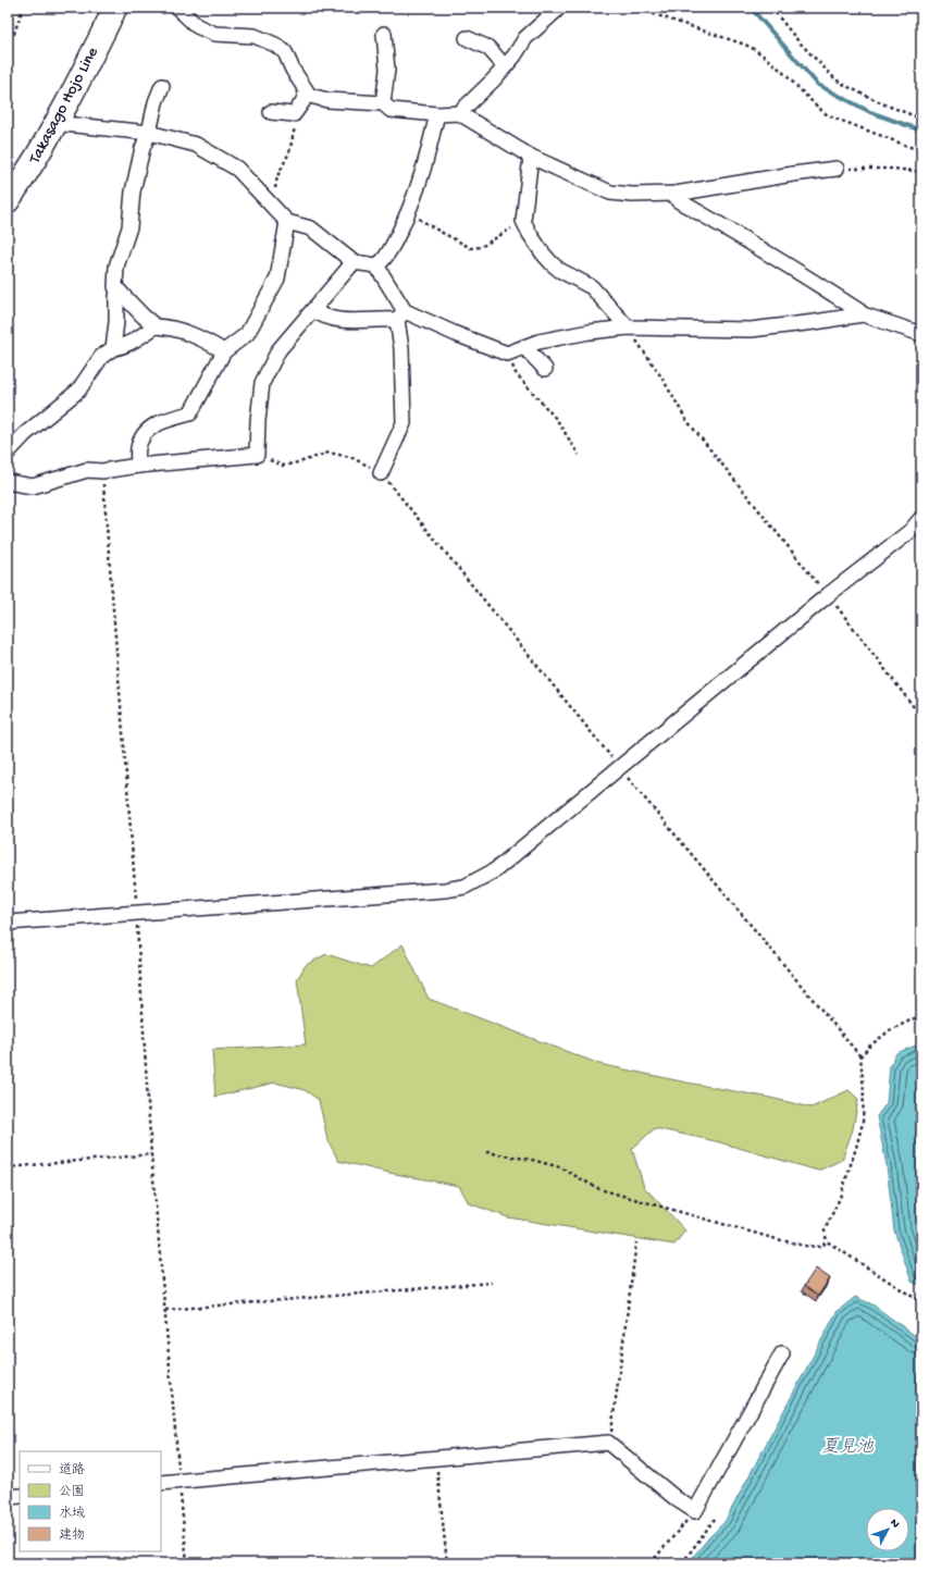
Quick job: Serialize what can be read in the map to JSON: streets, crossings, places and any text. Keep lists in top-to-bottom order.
{
  "streets": {
    "main road": ["Takasago Hojo Line"]
  },
  "water": ["夏見池"],
  "legend": [
    "道路",
    "公園",
    "水域",
    "建物"
  ],
  "north": "top right"
}
